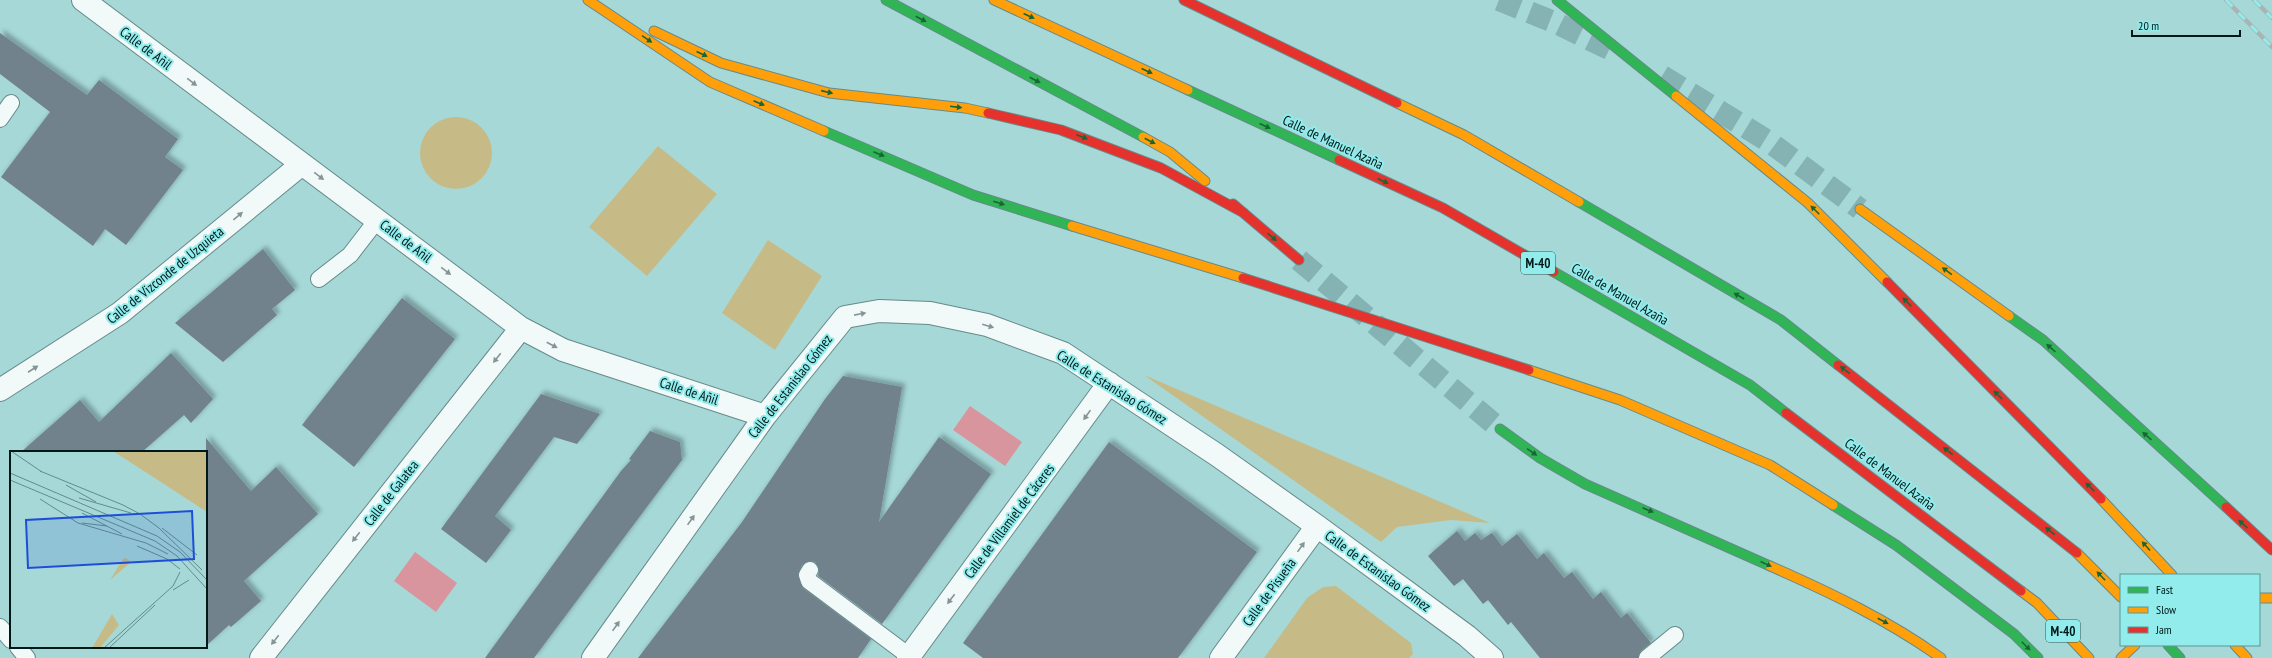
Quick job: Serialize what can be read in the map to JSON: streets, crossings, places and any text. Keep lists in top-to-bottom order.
{
  "streets": {
    "main road": ["Calle de Manuel Azaña", "M-40"],
    "street": [
      "Calle de Añil",
      "Calle de Vizconde de Uzquieta",
      "Calle de Estanislao Gómez",
      "Calle de Galatea",
      "Calle de Villamiel de Cáceres",
      "Calle de Pisueña"
    ]
  },
  "crossings": [
    ["Calle de Añil", "Calle de Vizconde de Uzquieta"],
    ["Calle de Añil", "Calle de Estanislao Gómez"],
    ["Calle de Añil", "Calle de Galatea"],
    ["Calle de Estanislao Gómez", "Calle de Villamiel de Cáceres"],
    ["Calle de Estanislao Gómez", "Calle de Pisueña"]
  ],
  "one_way": [
    "Calle de Añil",
    "Calle de Vizconde de Uzquieta",
    "Calle de Estanislao Gómez",
    "Calle de Galatea",
    "Calle de Villamiel de Cáceres",
    "Calle de Pisueña"
  ],
  "legend": ["Fast", "Slow", "Jam"],
  "scale_bar": "20 m"
}
